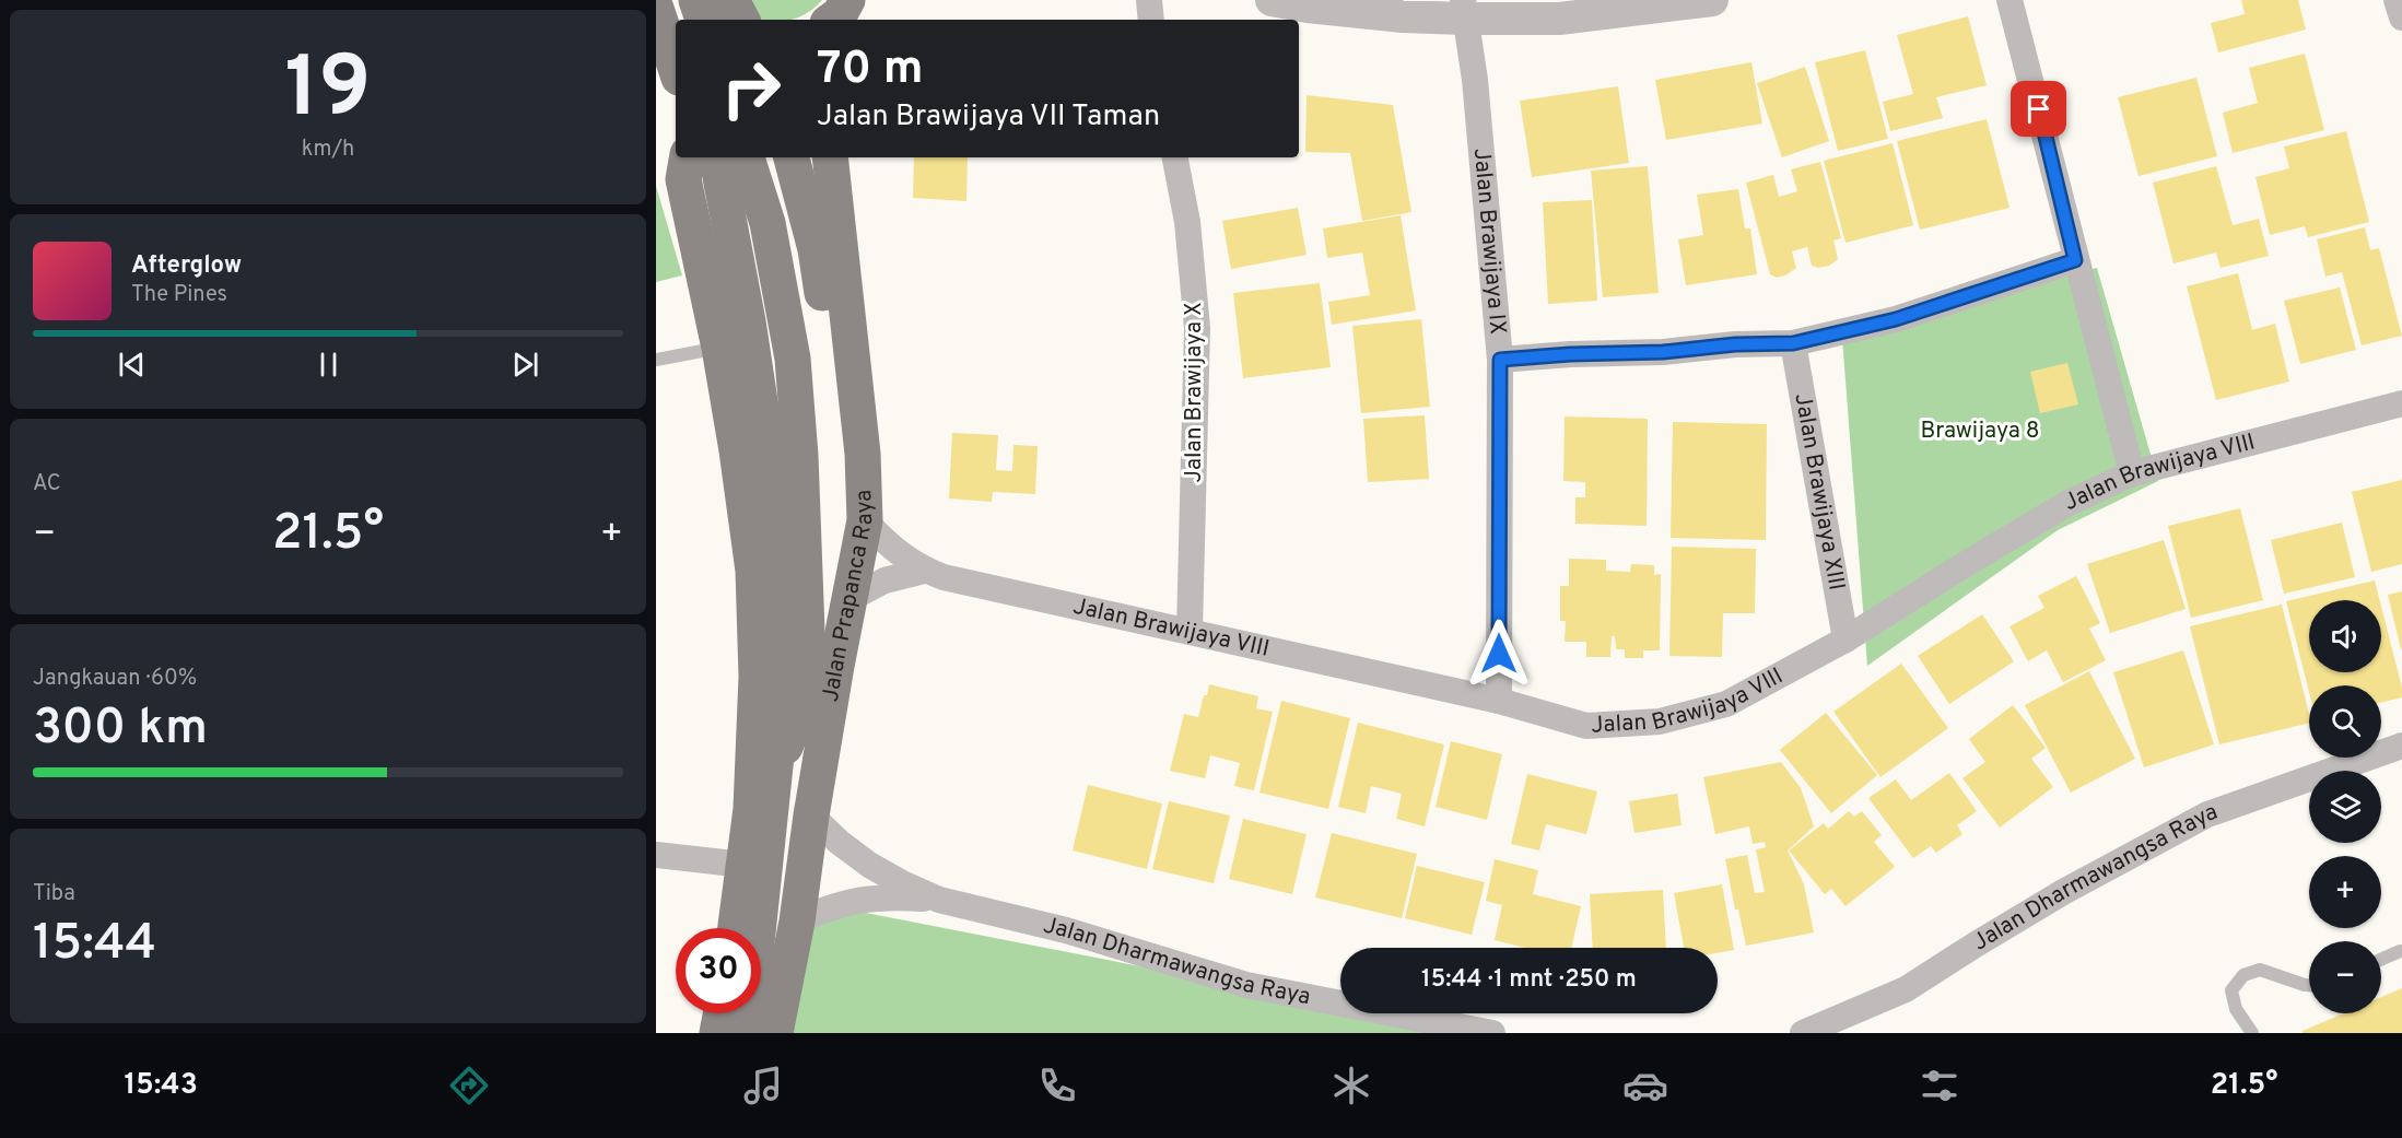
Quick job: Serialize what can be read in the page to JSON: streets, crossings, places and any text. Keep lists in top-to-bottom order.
{
  "streets": {
    "main road": ["Jalan Prapanca Raya"],
    "street": [
      "Jalan Brawijaya IX",
      "Jalan Brawijaya X",
      "Jalan Brawijaya VIII",
      "Jalan Brawijaya XIII",
      "Jalan Dharmawangsa Raya"
    ]
  },
  "crossings": [
    ["Jalan Brawijaya IX", "Jalan Brawijaya VIII"],
    ["Jalan Brawijaya X", "Jalan Brawijaya VIII"],
    ["Jalan Brawijaya VIII", "Jalan Brawijaya XIII"],
    ["Jalan Brawijaya VIII", "Jalan Prapanca Raya"],
    ["Jalan Prapanca Raya", "Jalan Dharmawangsa Raya"]
  ],
  "parks": ["Brawijaya 8"],
  "page": {
    "tile": [
      ["19", "km/h"],
      "AC",
      ["Jangkauan · 60%", "300 km"],
      ["Tiba", "15:44"]
    ],
    "turn": ["70 m", "Jalan Brawijaya VII Taman"],
    "song": ["Afterglow", "The Pines"],
    "heat": ["−", "21.5°", "+"],
    "map_buttons": ["+", "−"],
    "limit": "30",
    "trip": "15:44 · 1 mnt · 250 m",
    "tabs": ["15:43", "21.5°"]
  }
}
